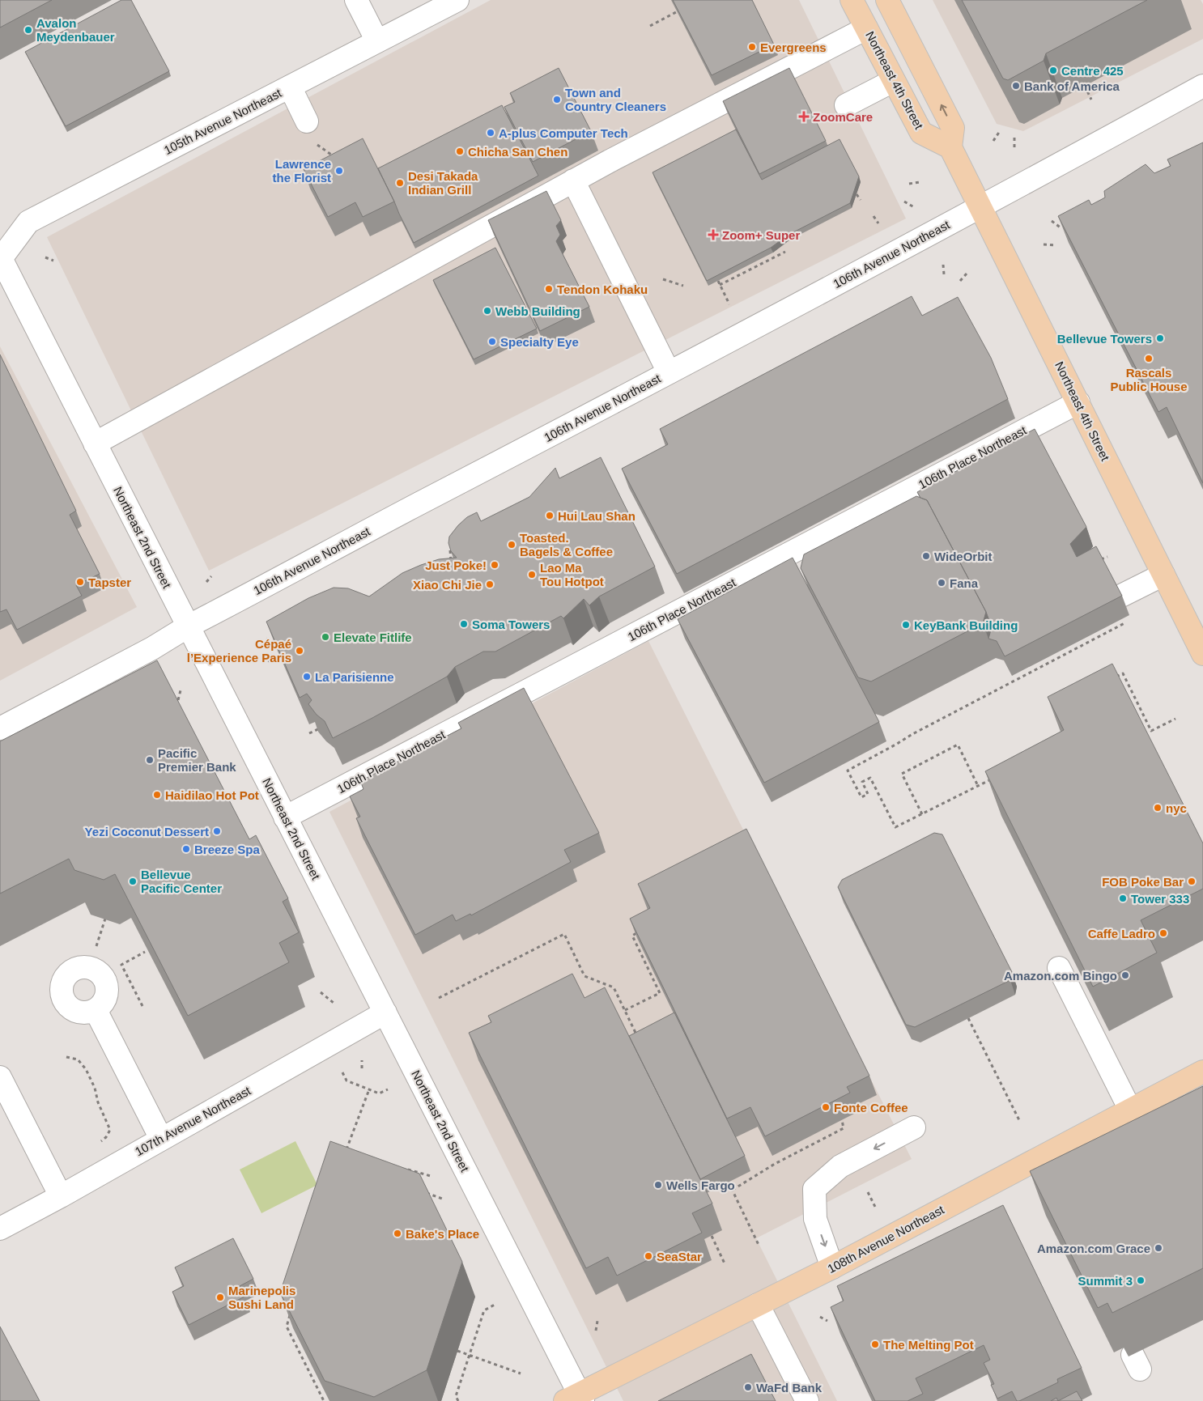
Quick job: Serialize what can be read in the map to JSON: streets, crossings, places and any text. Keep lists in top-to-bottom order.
{
  "streets": {
    "main road": ["Northeast 4th Street", "108th Avenue Northeast"],
    "street": [
      "105th Avenue Northeast",
      "106th Avenue Northeast",
      "106th Place Northeast",
      "Northeast 2nd Street",
      "107th Avenue Northeast"
    ]
  },
  "crossings": [
    ["Northeast 4th Street", "106th Avenue Northeast"],
    ["Northeast 4th Street", "106th Place Northeast"],
    ["105th Avenue Northeast", "Northeast 2nd Street"],
    ["106th Avenue Northeast", "Northeast 2nd Street"],
    ["106th Place Northeast", "Northeast 2nd Street"],
    ["Northeast 2nd Street", "107th Avenue Northeast"],
    ["Northeast 2nd Street", "108th Avenue Northeast"]
  ],
  "places": {
    "other": [
      "Avalon Meydenbauer",
      "Evergreens",
      "Centre 425",
      "Bank of America",
      "Town and Country Cleaners",
      "A-plus Computer Tech",
      "Chicha San Chen",
      "Lawrence the Florist",
      "Desi Takada Indian Grill",
      "Tendon Kohaku",
      "Webb Building",
      "Bellevue Towers",
      "Specialty Eye",
      "Rascals Public House",
      "Hui Lau Shan",
      "Toasted. Bagels & Coffee",
      "WideOrbit",
      "Just Poke!",
      "Lao Ma Tou Hotpot",
      "Tapster",
      "Fana",
      "Xiao Chi Jie",
      "Soma Towers",
      "KeyBank Building",
      "Elevate Fitlife",
      "Cépaé l’Experience Paris",
      "La Parisienne",
      "Pacific Premier Bank",
      "Haidilao Hot Pot",
      "nyc",
      "Yezi Coconut Dessert",
      "Breeze Spa",
      "Bellevue Pacific Center",
      "FOB Poke Bar",
      "Tower 333",
      "Caffe Ladro",
      "Amazon.com Bingo",
      "Fonte Coffee",
      "Wells Fargo",
      "Bake's Place",
      "Amazon.com Grace",
      "SeaStar",
      "Summit 3",
      "Marinepolis Sushi Land",
      "The Melting Pot",
      "WaFd Bank"
    ],
    "health": ["ZoomCare", "Zoom+ Super"]
  }
}
